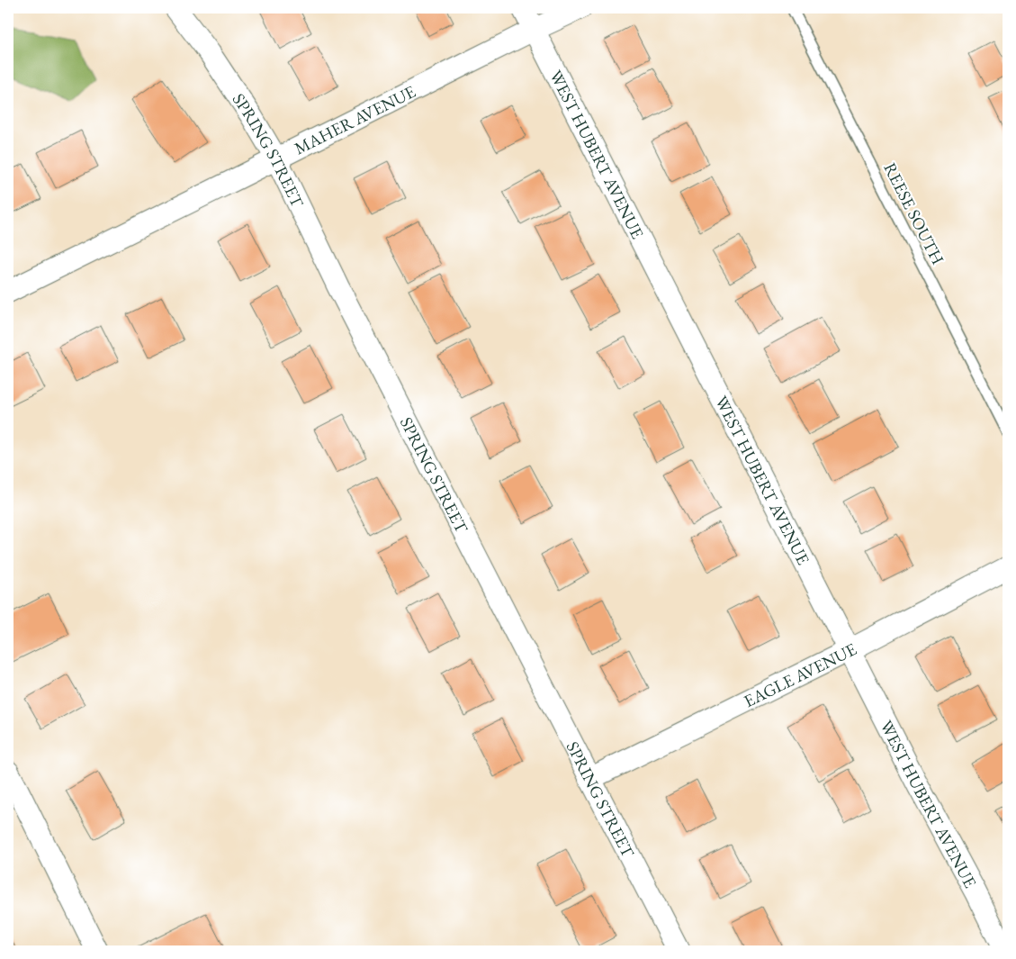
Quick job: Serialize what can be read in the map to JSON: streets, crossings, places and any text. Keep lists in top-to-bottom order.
{
  "streets": {
    "street": [
      "MAHER AVENUE",
      "SPRING STREET",
      "WEST HUBERT AVENUE",
      "EAGLE AVENUE"
    ],
    "lane": ["REESE SOUTH"]
  },
  "crossings": [
    ["MAHER AVENUE", "SPRING STREET"],
    ["MAHER AVENUE", "WEST HUBERT AVENUE"],
    ["SPRING STREET", "EAGLE AVENUE"],
    ["WEST HUBERT AVENUE", "EAGLE AVENUE"]
  ]
}
